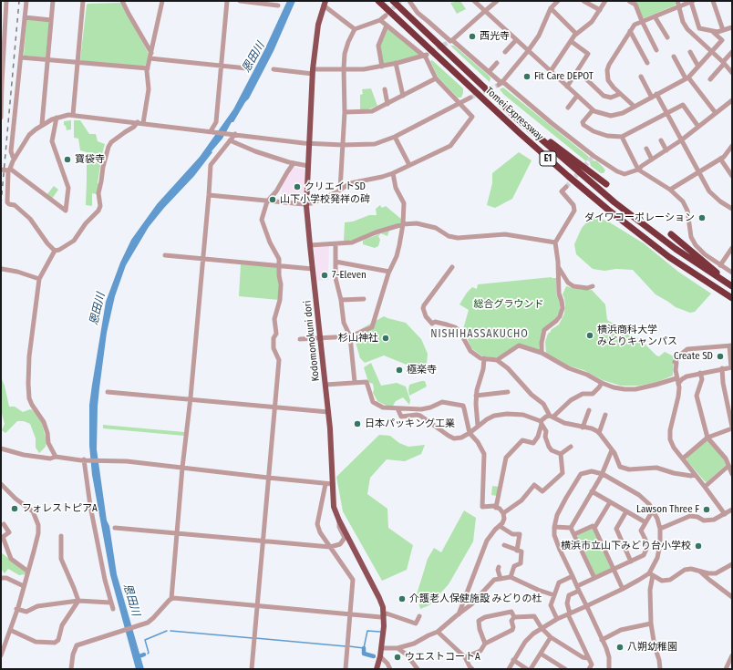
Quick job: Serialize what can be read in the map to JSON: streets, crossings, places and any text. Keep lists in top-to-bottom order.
{
  "streets": {
    "highway": ["Tomei Expressway", "E1"],
    "main road": ["Kodomonokuni dori"]
  },
  "districts": ["NISHIHASSAKUCHO"],
  "water": ["恩田川"],
  "parks": ["総合グラウンド"],
  "places": [
    "西光寺",
    "Fit Care DEPOT",
    "寶袋寺",
    "クリエイトSD",
    "山下小学校発祥の碑",
    "ダイワコーポレーション",
    "7-Eleven",
    "横浜商科大学 みどりキャンパス",
    "杉山神社",
    "Create SD",
    "極楽寺",
    "日本パッキング工業",
    "フォレストピアA",
    "Lawson Three F",
    "横浜市立山下みどり台小学校",
    "介護老人保健施設 みどりの杜",
    "八朔幼稚園",
    "ウエストコートA"
  ]
}
